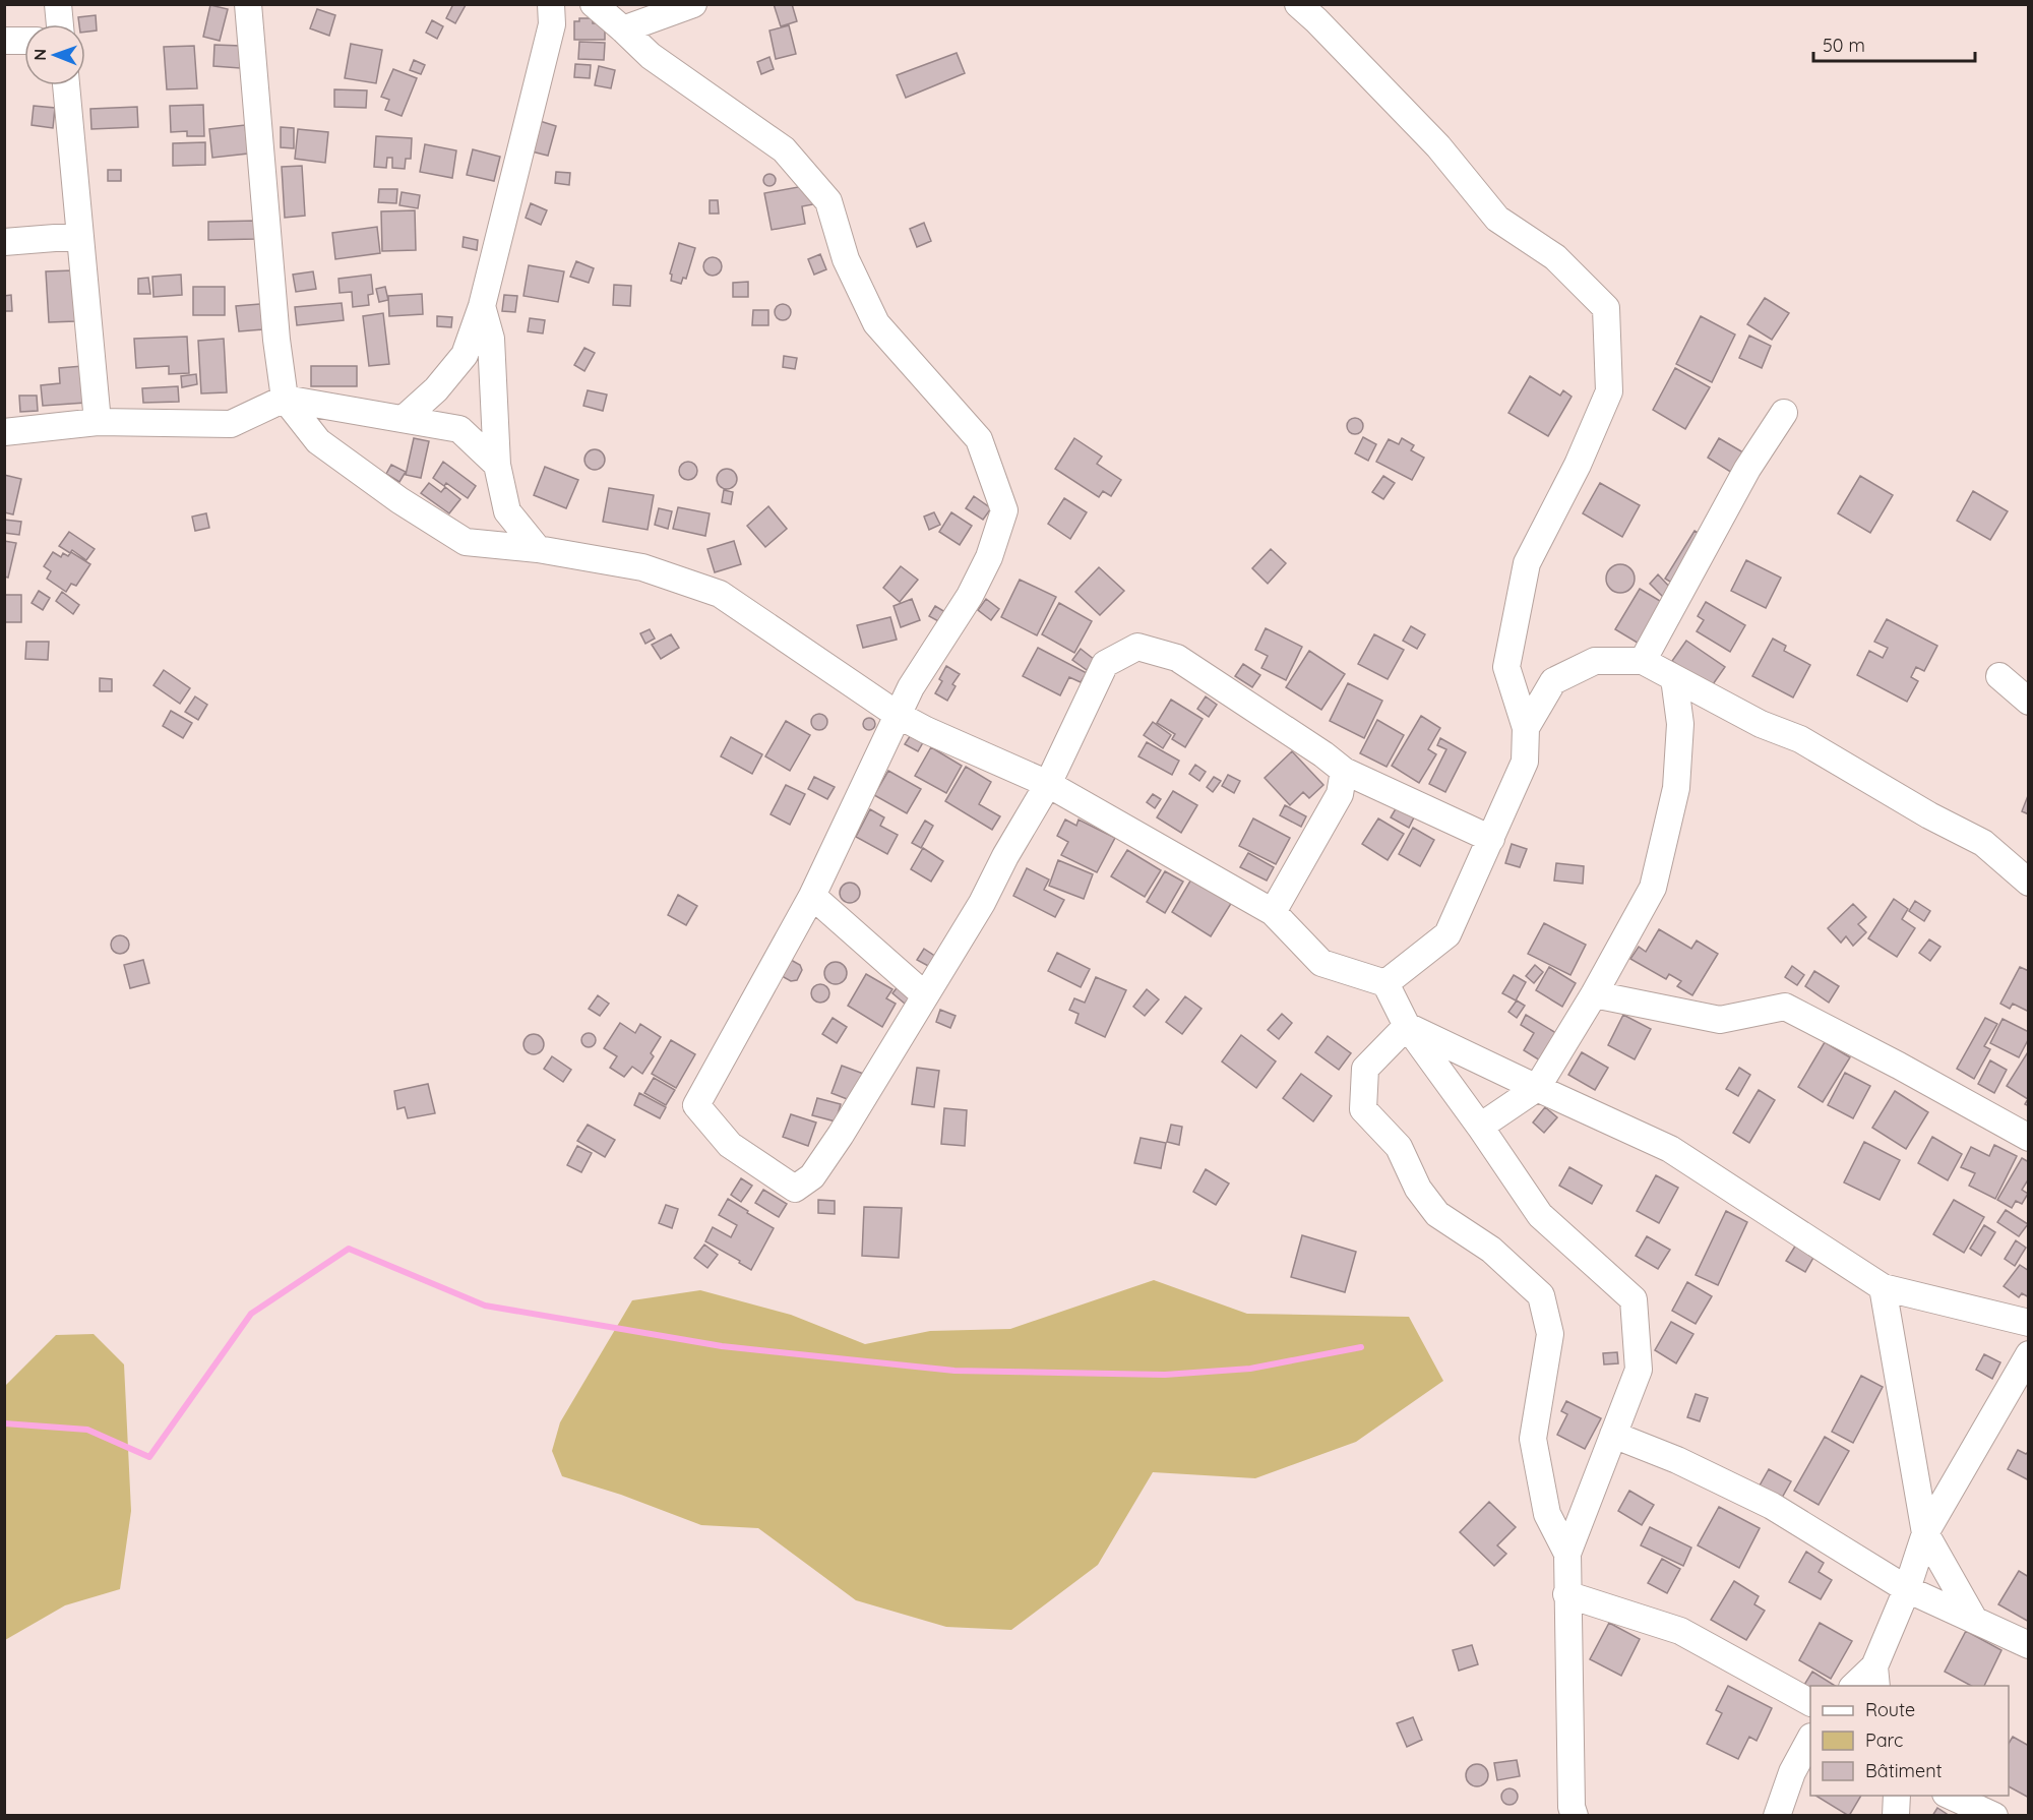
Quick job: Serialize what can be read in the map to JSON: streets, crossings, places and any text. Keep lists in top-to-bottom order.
{
  "legend": ["Route", "Parc", "Bâtiment"],
  "scale_bar": "50 m",
  "north": "left"
}
